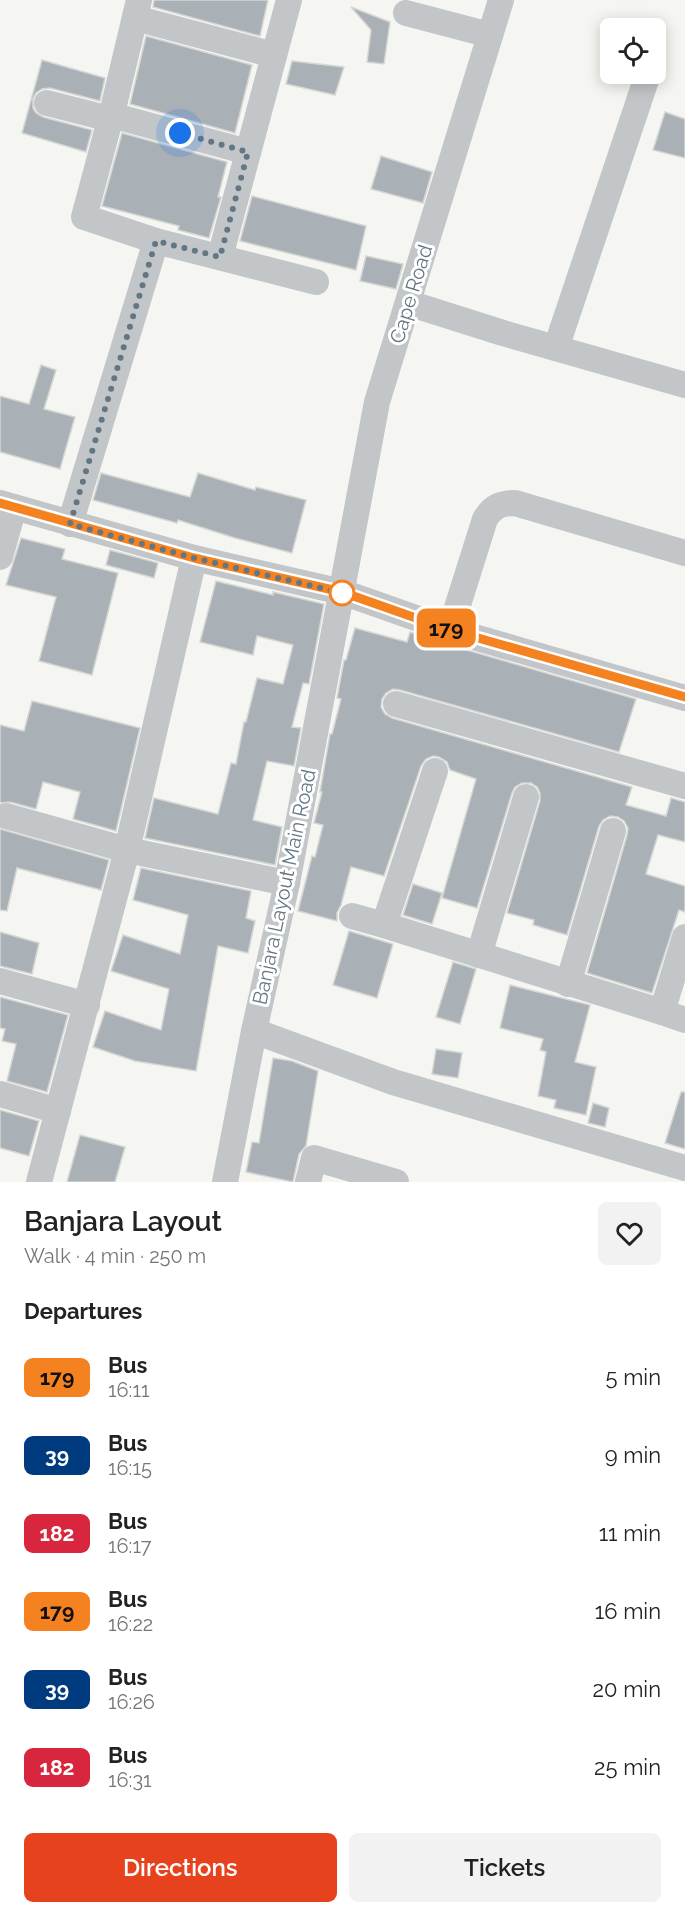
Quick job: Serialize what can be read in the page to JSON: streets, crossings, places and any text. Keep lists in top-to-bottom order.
{
  "streets": {
    "street": ["Cape Road", "Banjara Layout Main Road"]
  },
  "crossings": [
    ["Cape Road", "Banjara Layout Main Road"]
  ],
  "lines": ["bus line 179"],
  "page": {
    "on_map": "179",
    "heading": [
      ["Banjara Layout", "Walk · 4 min · 250 m"],
      "Departures"
    ],
    "list": [
      {
        "mark": "179",
        "name": "Bus",
        "note": "16:11",
        "value": "5 min"
      },
      {
        "mark": "39",
        "name": "Bus",
        "note": "16:15",
        "value": "9 min"
      },
      {
        "mark": "182",
        "name": "Bus",
        "note": "16:17",
        "value": "11 min"
      },
      {
        "mark": "179",
        "name": "Bus",
        "note": "16:22",
        "value": "16 min"
      },
      {
        "mark": "39",
        "name": "Bus",
        "note": "16:26",
        "value": "20 min"
      },
      {
        "mark": "182",
        "name": "Bus",
        "note": "16:31",
        "value": "25 min"
      }
    ],
    "buttons": ["Directions", "Tickets"]
  }
}
